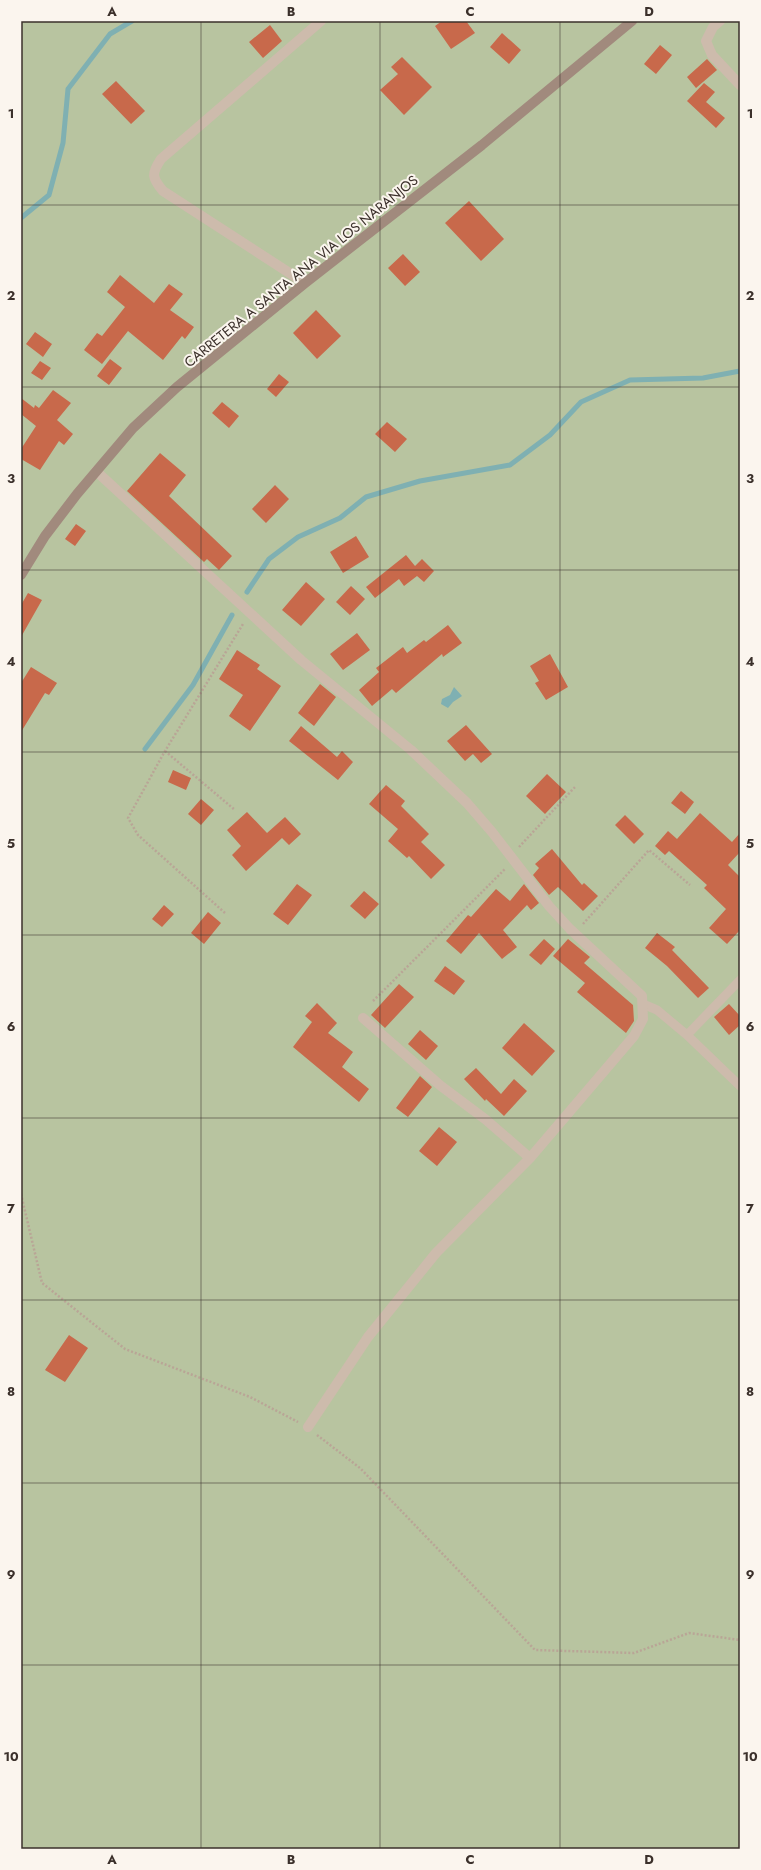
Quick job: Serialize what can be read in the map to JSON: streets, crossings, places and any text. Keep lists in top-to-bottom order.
{
  "streets": {
    "main road": ["CARRETERA A SANTA ANA VIA LOS NARANJOS"]
  },
  "grid": {
    "columns": [
      "A",
      "B",
      "C",
      "D"
    ],
    "rows": [
      "1",
      "2",
      "3",
      "4",
      "5",
      "6",
      "7",
      "8",
      "9",
      "10"
    ]
  }
}
